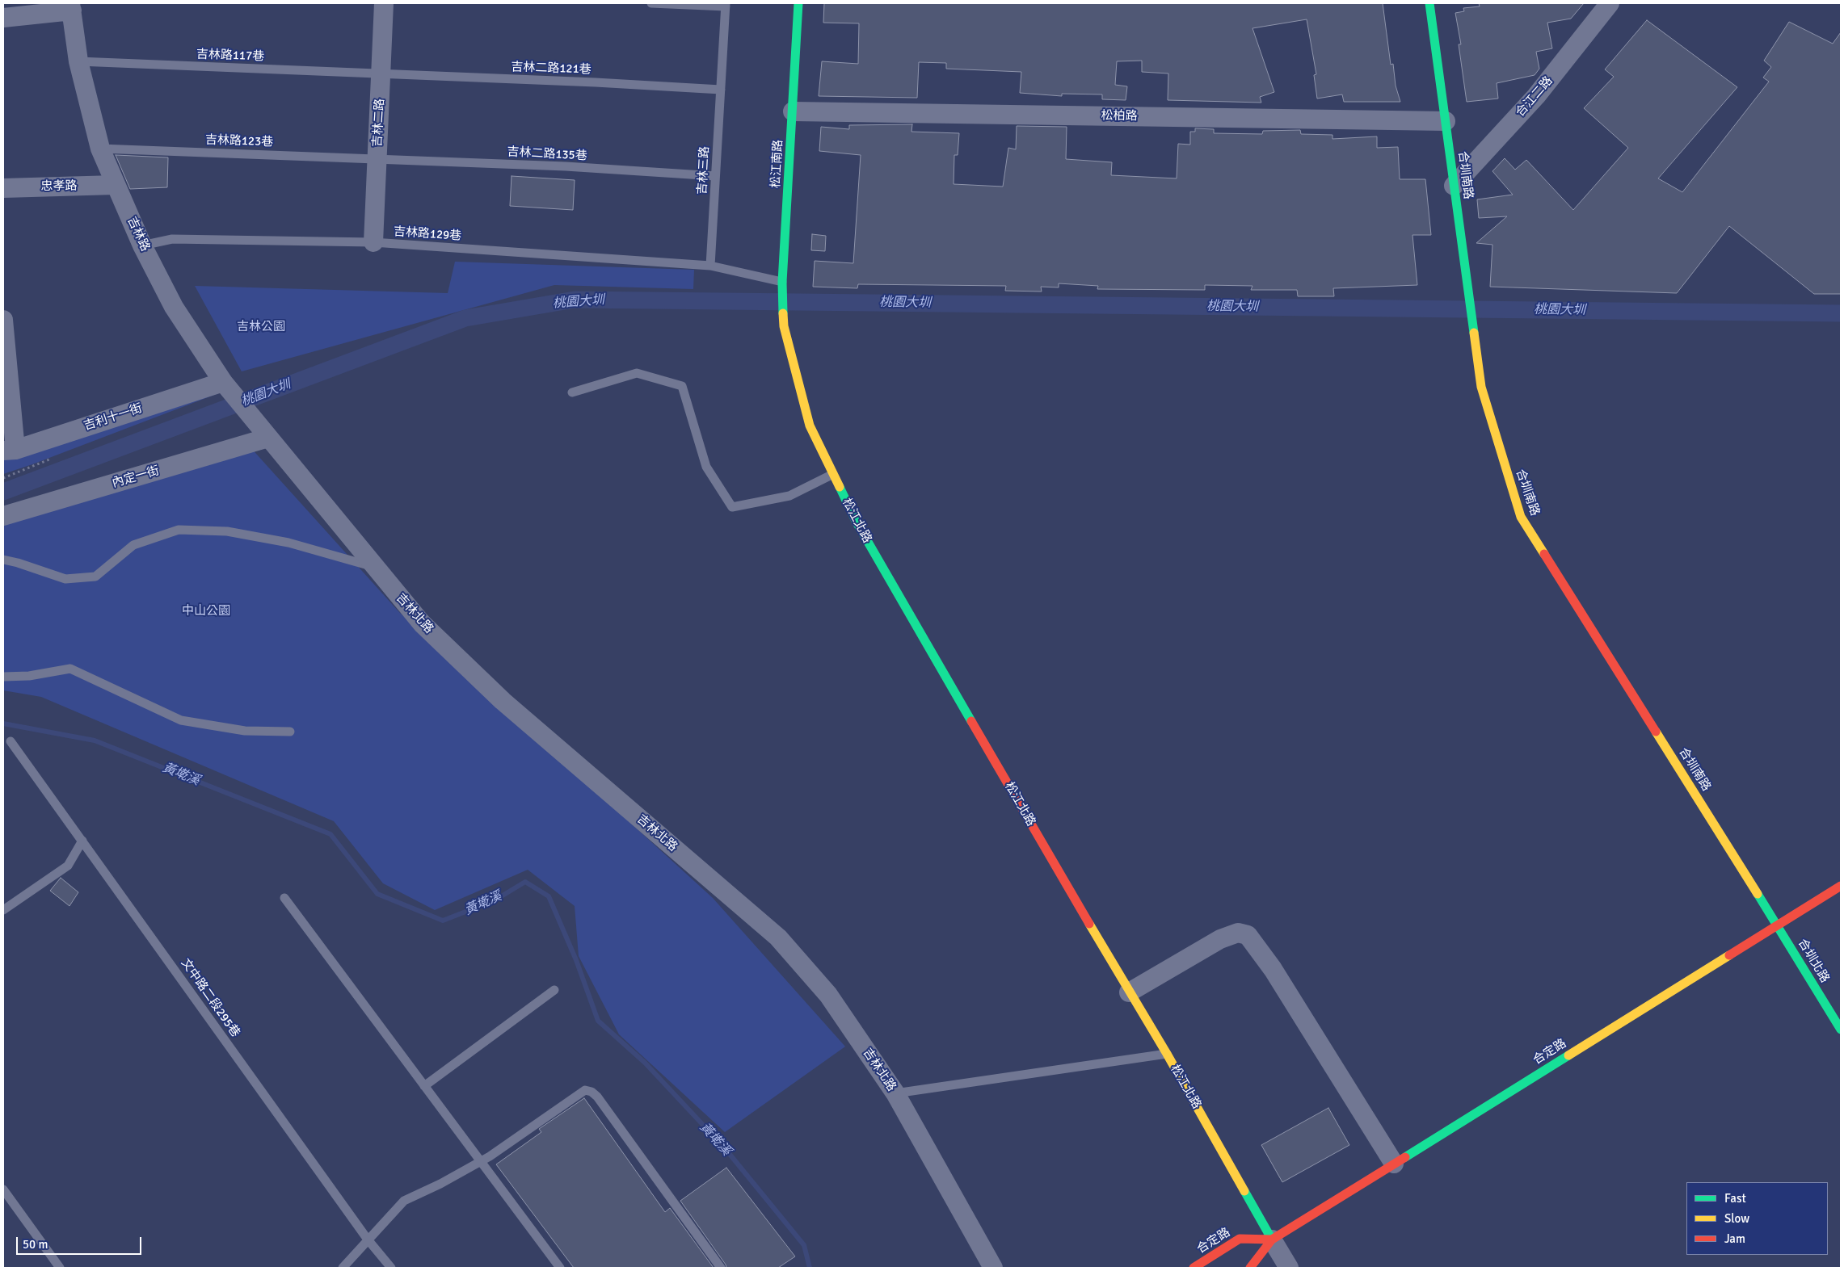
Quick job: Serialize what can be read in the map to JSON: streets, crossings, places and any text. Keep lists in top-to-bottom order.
{
  "streets": {
    "street": [
      "合江二路",
      "松柏路",
      "吉林二路",
      "松江南路",
      "合圳南路",
      "忠孝路",
      "吉林路",
      "吉利十一街",
      "內定一街",
      "松江北路",
      "吉林北路",
      "合圳北路",
      "合定路"
    ],
    "lane": [
      "吉林路117巷",
      "吉林二路121巷",
      "吉林路123巷",
      "吉林二路135巷",
      "吉林三路",
      "吉林路129巷",
      "文中路二段295巷"
    ]
  },
  "crossings": [
    ["吉林路117巷", "吉林二路121巷"],
    ["吉林路117巷", "吉林二路"],
    ["吉林路117巷", "吉林路"],
    ["吉林二路121巷", "吉林二路"],
    ["吉林二路121巷", "吉林三路"],
    ["合江二路", "合圳南路"],
    ["松柏路", "松江南路"],
    ["松柏路", "合圳南路"],
    ["吉林二路", "吉林路123巷"],
    ["吉林二路", "吉林二路135巷"],
    ["吉林二路", "吉林路129巷"],
    ["吉林路123巷", "吉林二路135巷"],
    ["吉林路123巷", "吉林路"],
    ["吉林二路135巷", "吉林三路"],
    ["松江南路", "松江北路"],
    ["吉林三路", "吉林路129巷"],
    ["合圳南路", "合圳北路"],
    ["合圳南路", "合定路"],
    ["忠孝路", "吉林路"],
    ["吉林路", "吉林路129巷"],
    ["吉林路", "吉利十一街"],
    ["吉林路", "內定一街"],
    ["吉林路", "吉林北路"],
    ["內定一街", "吉林北路"],
    ["松江北路", "合定路"],
    ["合圳北路", "合定路"]
  ],
  "water": ["桃園大圳", "黃墘溪"],
  "parks": ["吉林公園", "中山公園"],
  "legend": ["Fast", "Slow", "Jam"],
  "scale_bar": "50 m"
}
